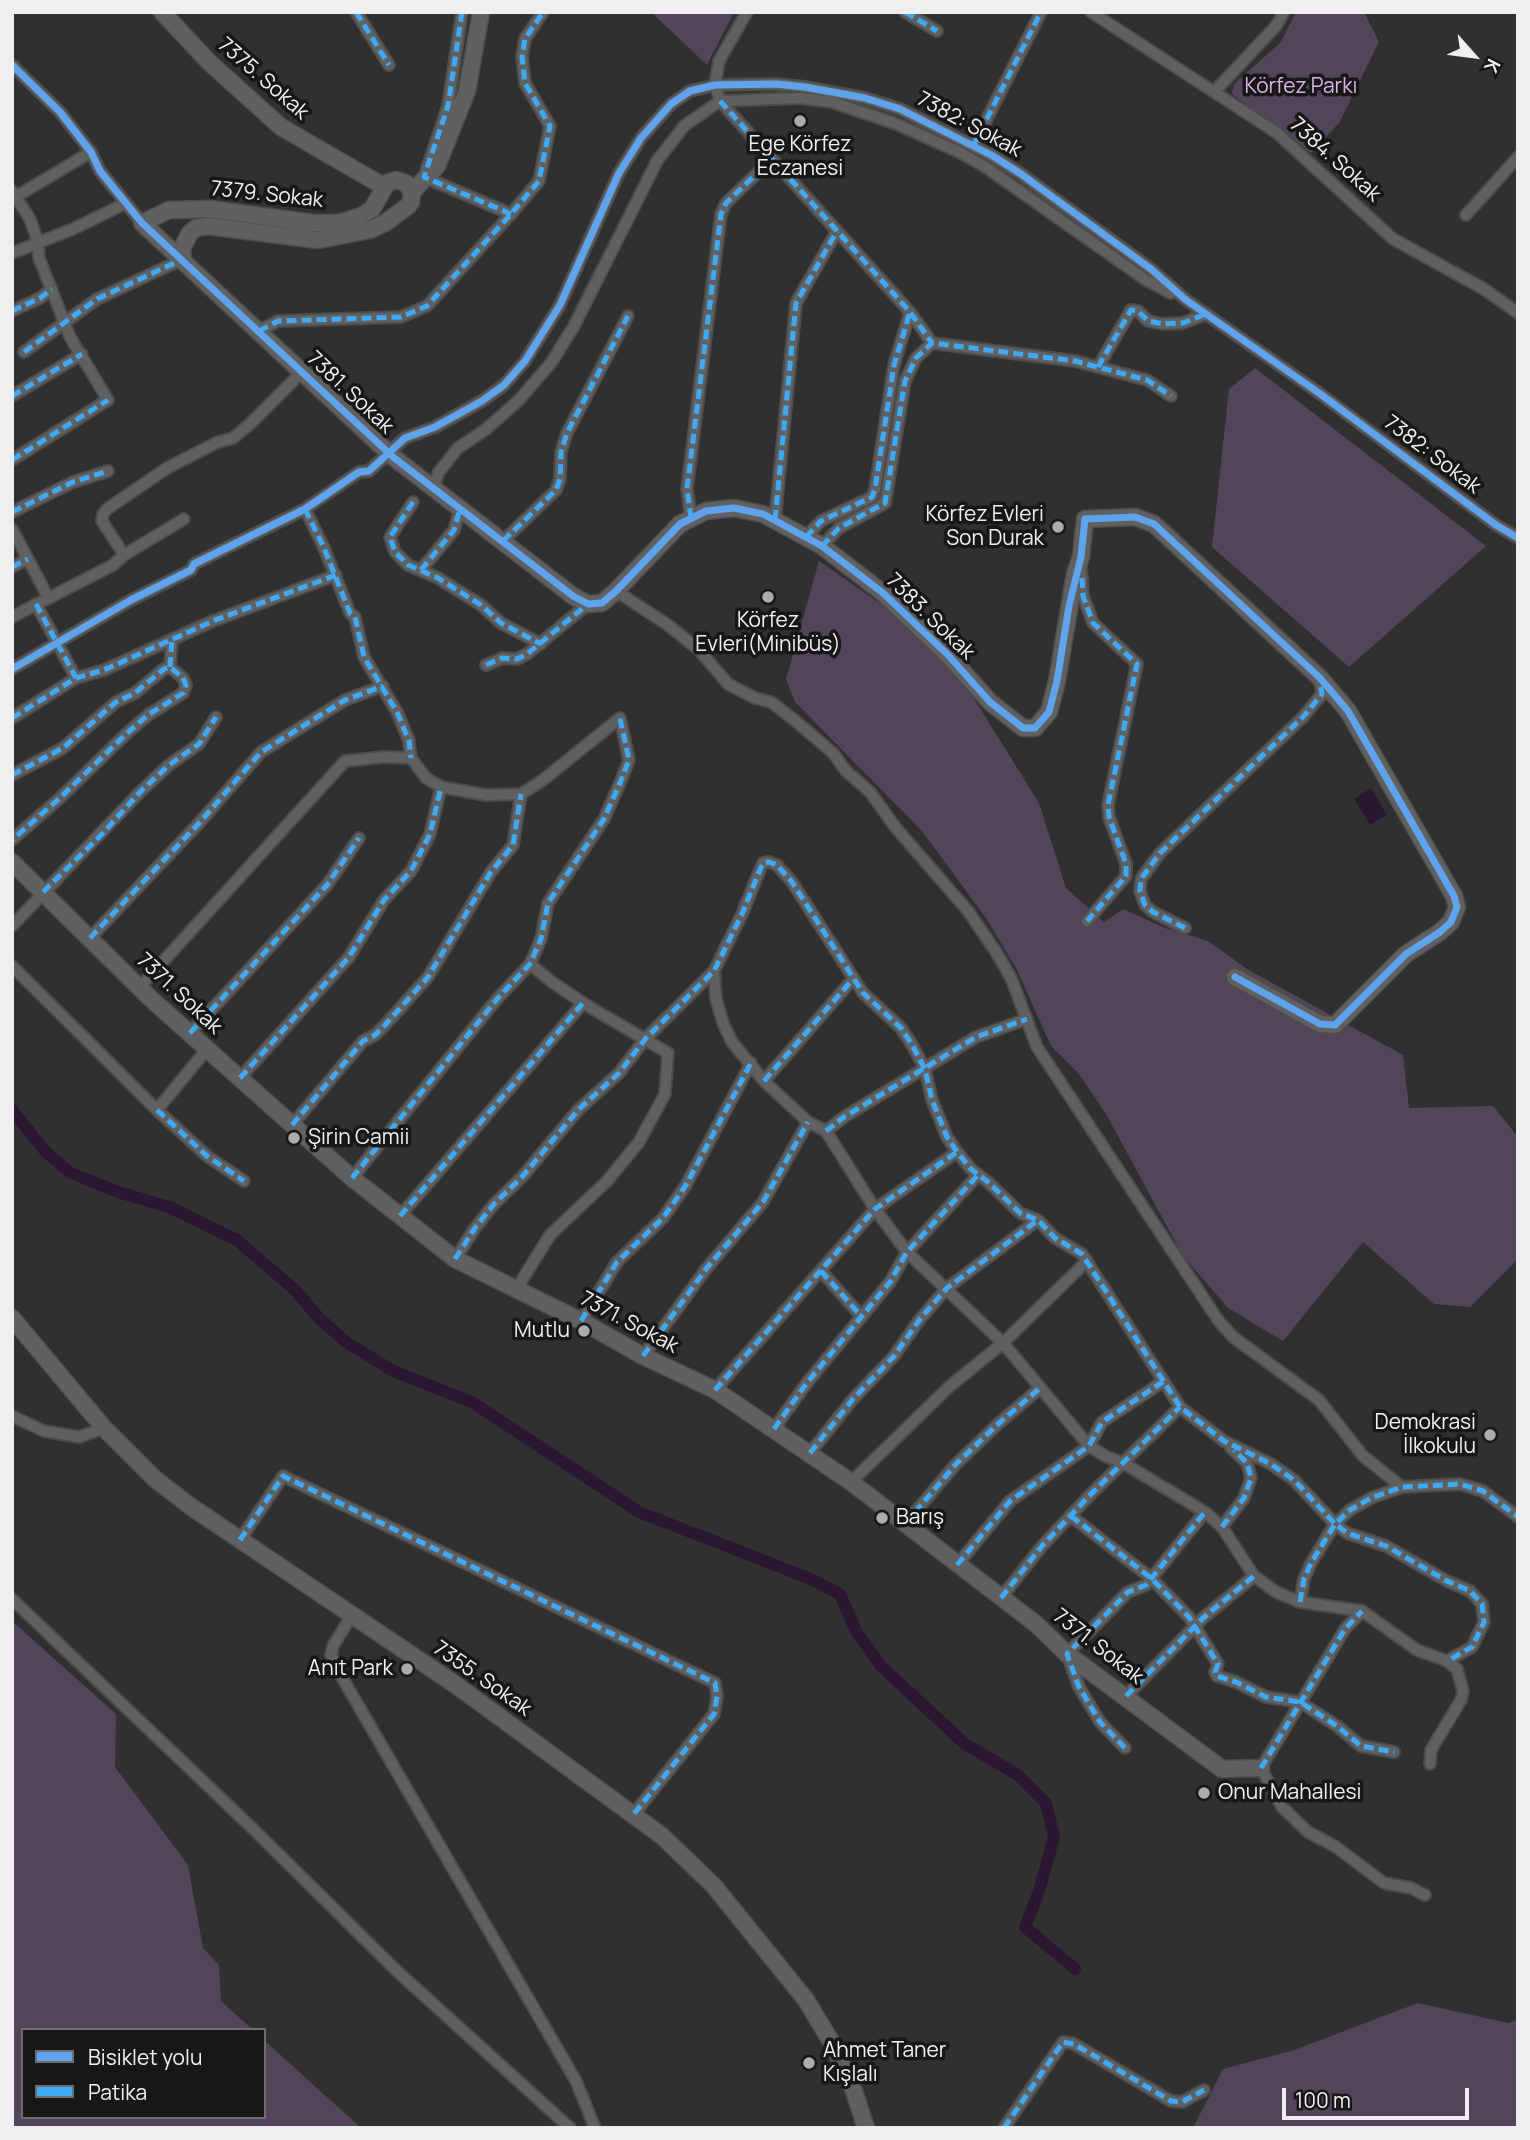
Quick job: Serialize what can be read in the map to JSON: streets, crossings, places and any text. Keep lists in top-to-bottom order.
{
  "streets": {
    "street": [
      "7375. Sokak",
      "7382: Sokak",
      "7384. Sokak",
      "7379. Sokak",
      "7381. Sokak",
      "7383. Sokak",
      "7371. Sokak",
      "7355. Sokak"
    ]
  },
  "crossings": [
    ["7375. Sokak", "7379. Sokak"],
    ["7382: Sokak", "7381. Sokak"],
    ["7379. Sokak", "7381. Sokak"]
  ],
  "parks": ["Körfez Parkı"],
  "places": [
    "Ege Körfez Eczanesi",
    "Körfez Evleri Son Durak",
    "Körfez Evleri(Minibüs)",
    "Şirin Camii",
    "Mutlu",
    "Demokrasi İlkokulu",
    "Barış",
    "Anıt Park",
    "Onur Mahallesi",
    "Ahmet Taner Kışlalı"
  ],
  "legend": ["Bisiklet yolu", "Patika"],
  "scale_bar": "100 m",
  "north": "bottom right"
}
